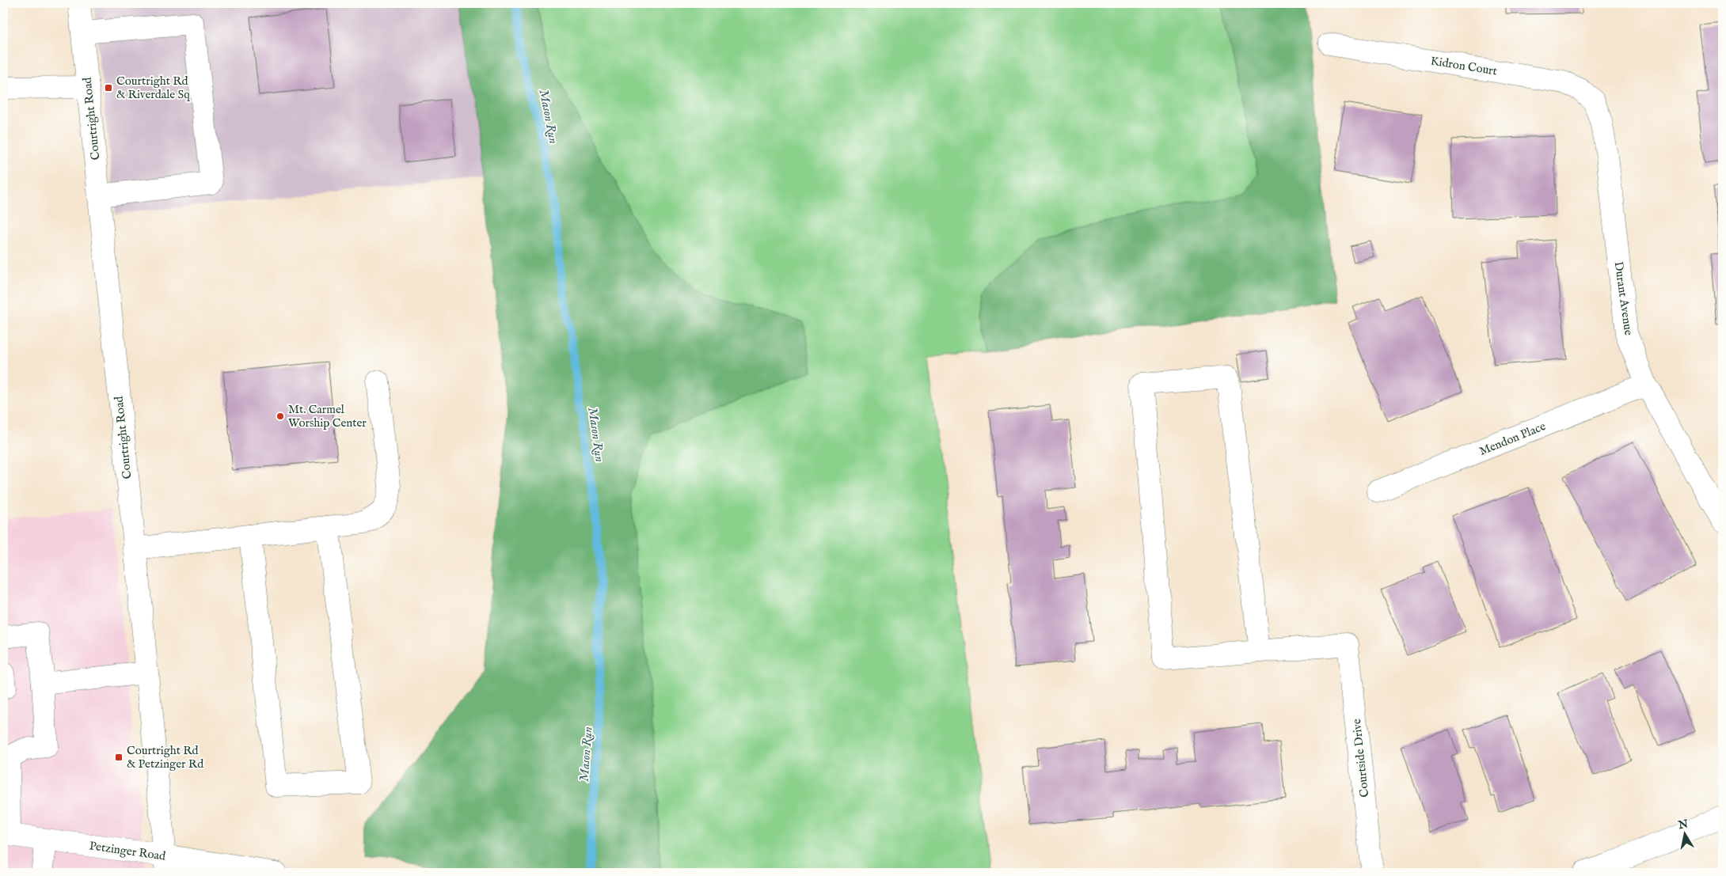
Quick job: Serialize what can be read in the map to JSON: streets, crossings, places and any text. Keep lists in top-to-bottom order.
{
  "streets": {
    "street": [
      "Kidron Court",
      "Courtright Road",
      "Durant Avenue",
      "Mendon Place",
      "Courtside Drive",
      "Petzinger Road"
    ]
  },
  "crossings": [
    ["Kidron Court", "Durant Avenue"],
    ["Courtright Road", "Petzinger Road"],
    ["Durant Avenue", "Mendon Place"]
  ],
  "water": ["Mason Run"],
  "places": {
    "transit": ["Courtright Rd & Riverdale Sq", "Courtright Rd & Petzinger Rd"],
    "other": ["Mt. Carmel Worship Center"]
  },
  "north": "top"
}
